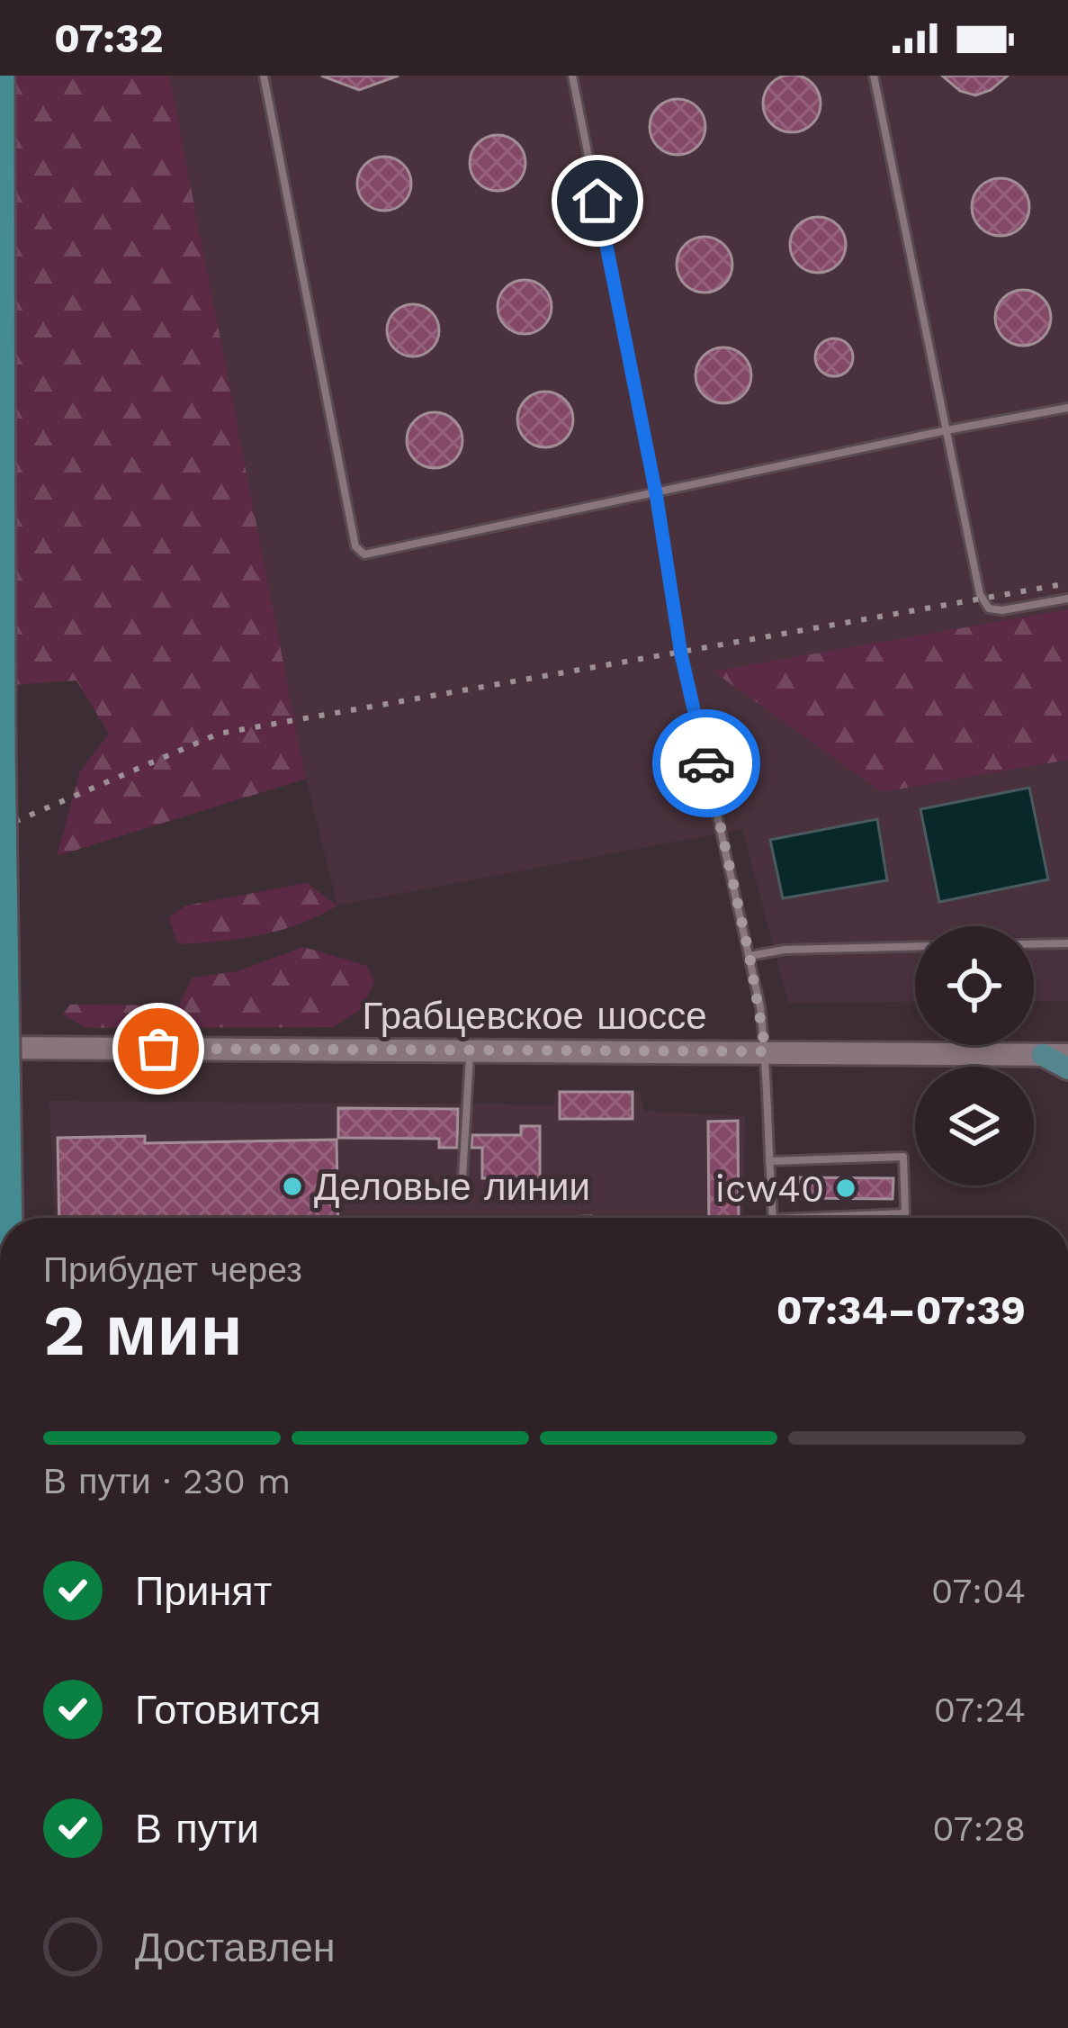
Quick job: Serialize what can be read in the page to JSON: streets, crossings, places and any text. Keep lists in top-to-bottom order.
{
  "streets": {
    "main road": ["Грабцевское шоссе"]
  },
  "places": ["Деловые линии", "icw40"],
  "page": {
    "status": "07:32",
    "heading": ["2 мин", "Прибудет через", "07:34–07:39"],
    "bar": "В пути · 230 m",
    "list": [
      ["Принят", "07:04"],
      ["Готовится", "07:24"],
      ["В пути", "07:28"],
      "Доставлен"
    ]
  }
}
